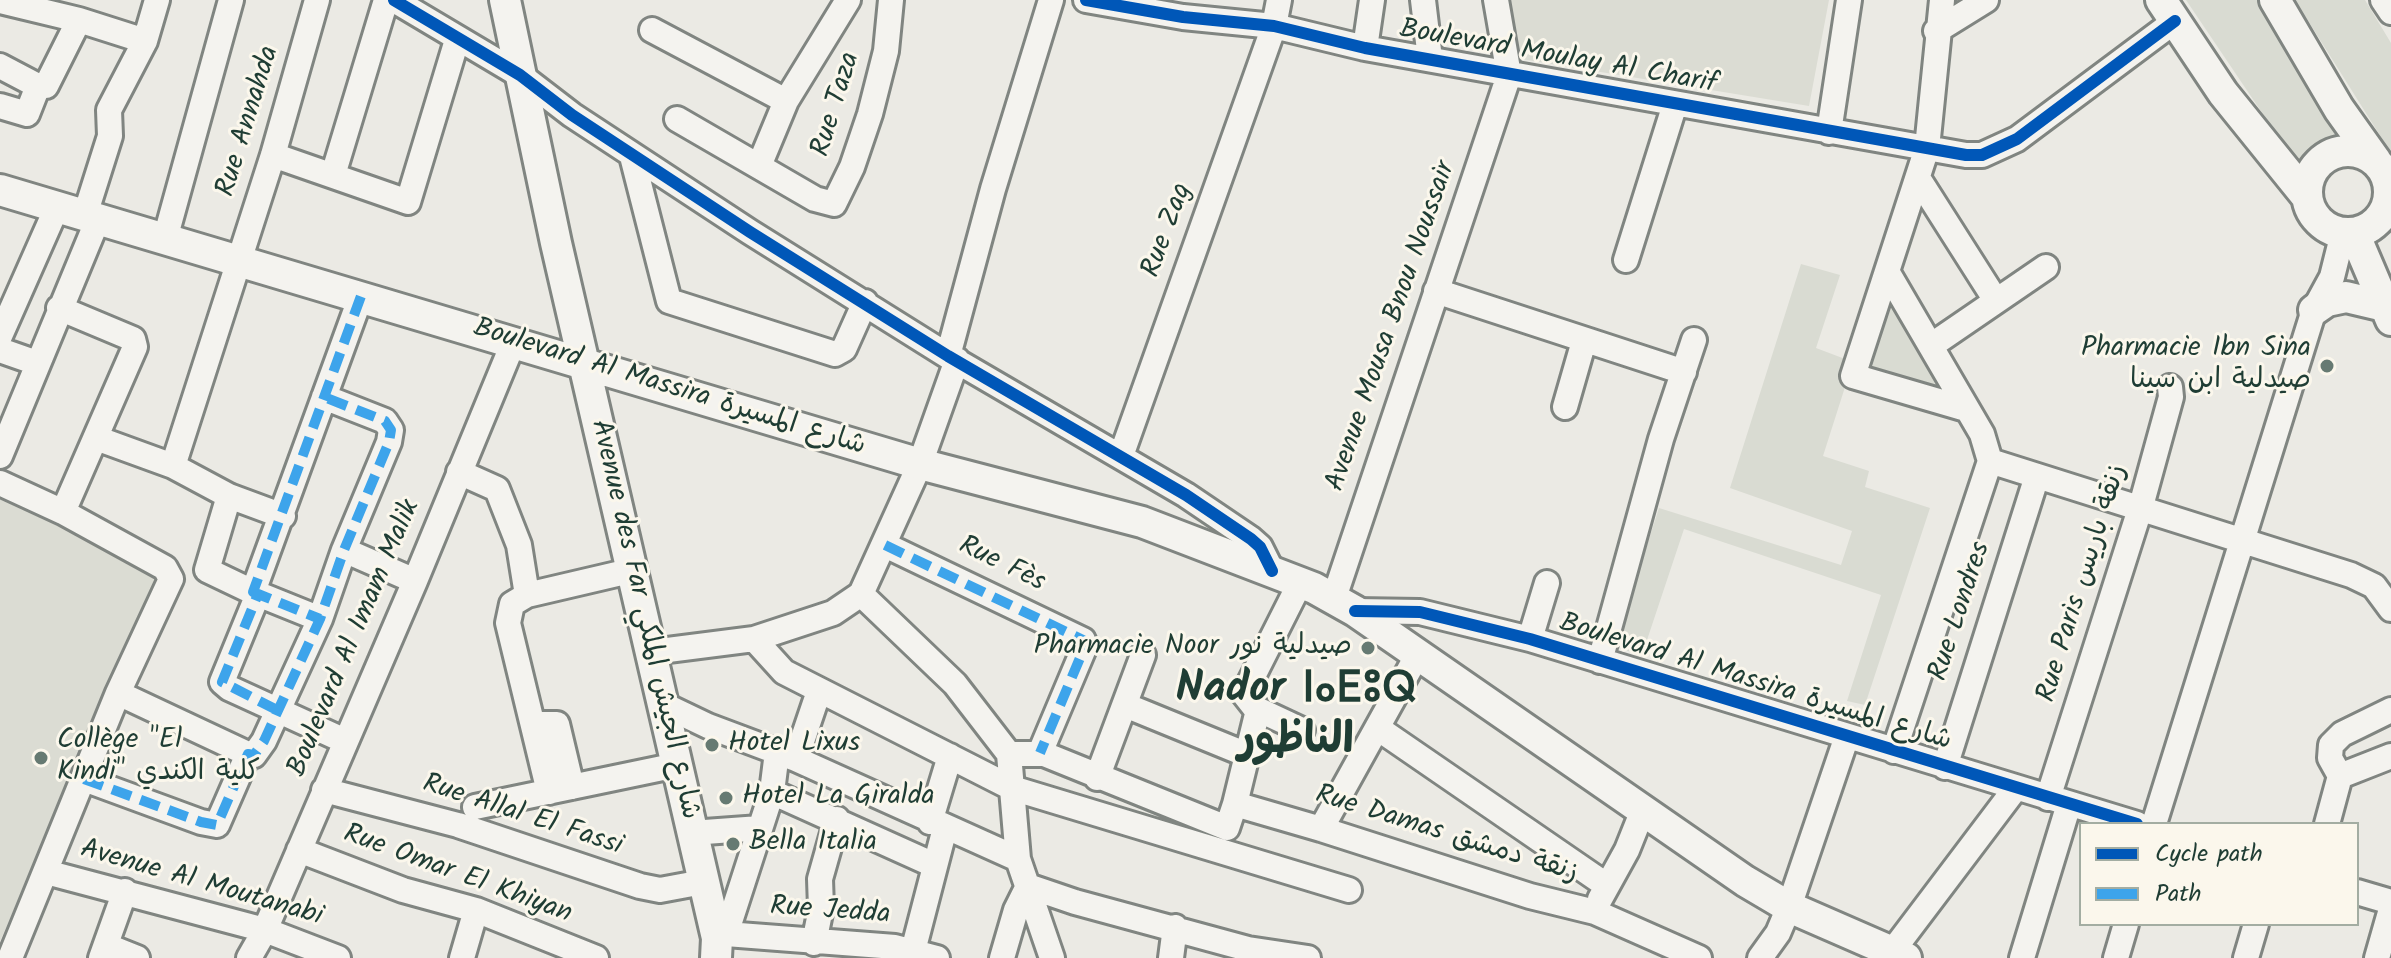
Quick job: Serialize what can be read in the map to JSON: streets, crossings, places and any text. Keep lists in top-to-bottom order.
{
  "streets": {
    "main road": ["Boulevard Al Massira شارع المسيرة", "Avenue des Far شارع الجيش الملكي"],
    "street": [
      "Boulevard Moulay Al Charif",
      "Rue Taza",
      "Rue Annahda",
      "Rue Zag",
      "Avenue Mousa Bnou Noussair",
      "Rue Fès",
      "Rue Paris زنقة باريس",
      "Rue Londres",
      "Boulevard Al Imam Malik",
      "Rue Allal El Fassi",
      "Rue Damas زنقة دمشق",
      "Rue Omar El Khiyan",
      "Avenue Al Moutanabi",
      "Rue Jedda"
    ]
  },
  "crossings": [
    ["Boulevard Moulay Al Charif", "Rue Zag"],
    ["Boulevard Moulay Al Charif", "Avenue Mousa Bnou Noussair"],
    ["Rue Annahda", "Boulevard Al Massira شارع المسيرة"],
    ["Avenue Mousa Bnou Noussair", "Boulevard Al Massira شارع المسيرة"],
    ["Boulevard Al Massira شارع المسيرة", "Rue Paris زنقة باريس"],
    ["Boulevard Al Massira شارع المسيرة", "Rue Londres"],
    ["Boulevard Al Massira شارع المسيرة", "Avenue des Far شارع الجيش الملكي"],
    ["Boulevard Al Massira شارع المسيرة", "Boulevard Al Imam Malik"],
    ["Avenue des Far شارع الجيش الملكي", "Rue Allal El Fassi"],
    ["Avenue des Far شارع الجيش الملكي", "Rue Jedda"],
    ["Boulevard Al Imam Malik", "Rue Allal El Fassi"],
    ["Boulevard Al Imam Malik", "Rue Omar El Khiyan"],
    ["Boulevard Al Imam Malik", "Avenue Al Moutanabi"]
  ],
  "districts": ["Nador ⵏⴰⴹⵓⵕ الناظور"],
  "places": [
    "Pharmacie Ibn Sina صيدلية ابن سينا",
    "Pharmacie Noor صيدلية نور",
    "Hotel Lixus",
    "Collège \"El Kindi\" كلية الكندي",
    "Hotel La Giralda",
    "Bella Italia"
  ],
  "legend": ["Cycle path", "Path"]
}
